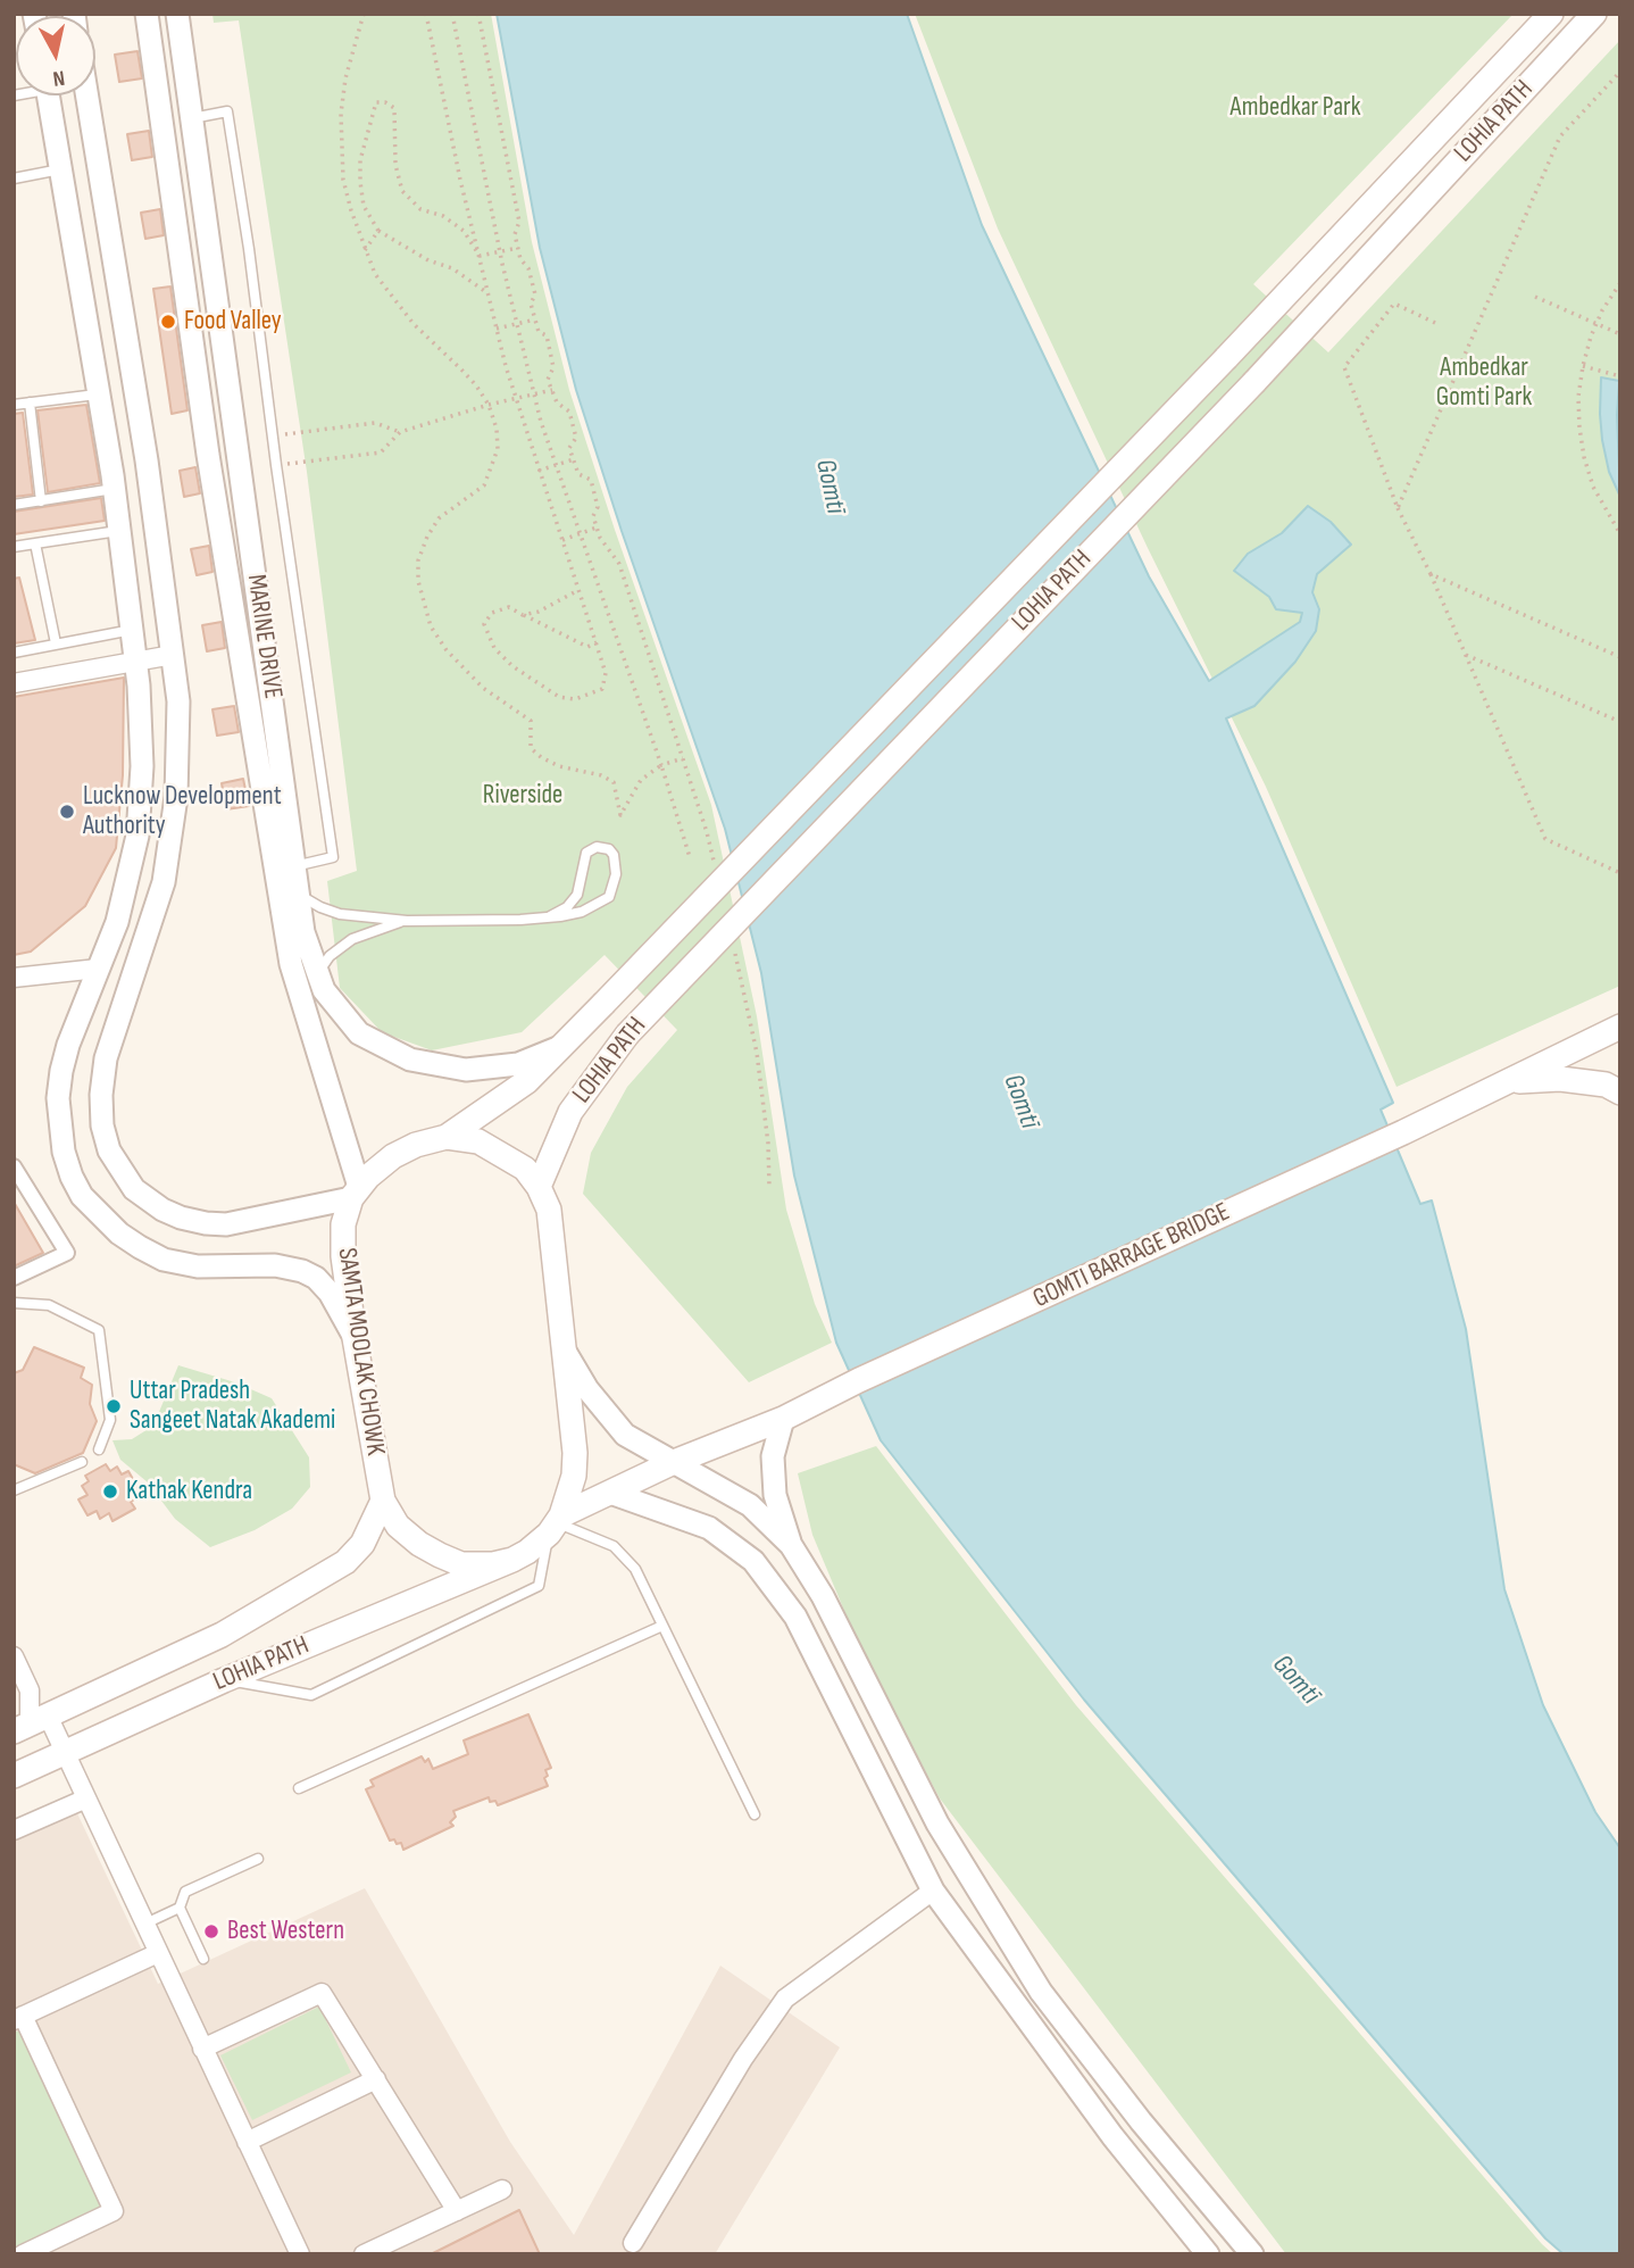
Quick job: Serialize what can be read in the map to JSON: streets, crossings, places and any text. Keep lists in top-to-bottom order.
{
  "streets": {
    "main road": ["LOHIA PATH", "GOMTI BARRAGE BRIDGE", "SAMTA MOOLAK CHOWK"],
    "street": ["MARINE DRIVE"]
  },
  "crossings": [
    ["LOHIA PATH", "MARINE DRIVE"],
    ["LOHIA PATH", "SAMTA MOOLAK CHOWK"],
    ["MARINE DRIVE", "SAMTA MOOLAK CHOWK"],
    ["GOMTI BARRAGE BRIDGE", "SAMTA MOOLAK CHOWK"]
  ],
  "water": ["Gomtī"],
  "parks": ["Ambedkar Park", "Ambedkar Gomti Park", "Riverside"],
  "places": [
    "Food Valley",
    "Lucknow Development Authority",
    "Uttar Pradesh Sangeet Natak Akademi",
    "Kathak Kendra",
    "Best Western"
  ],
  "north": "bottom"
}
